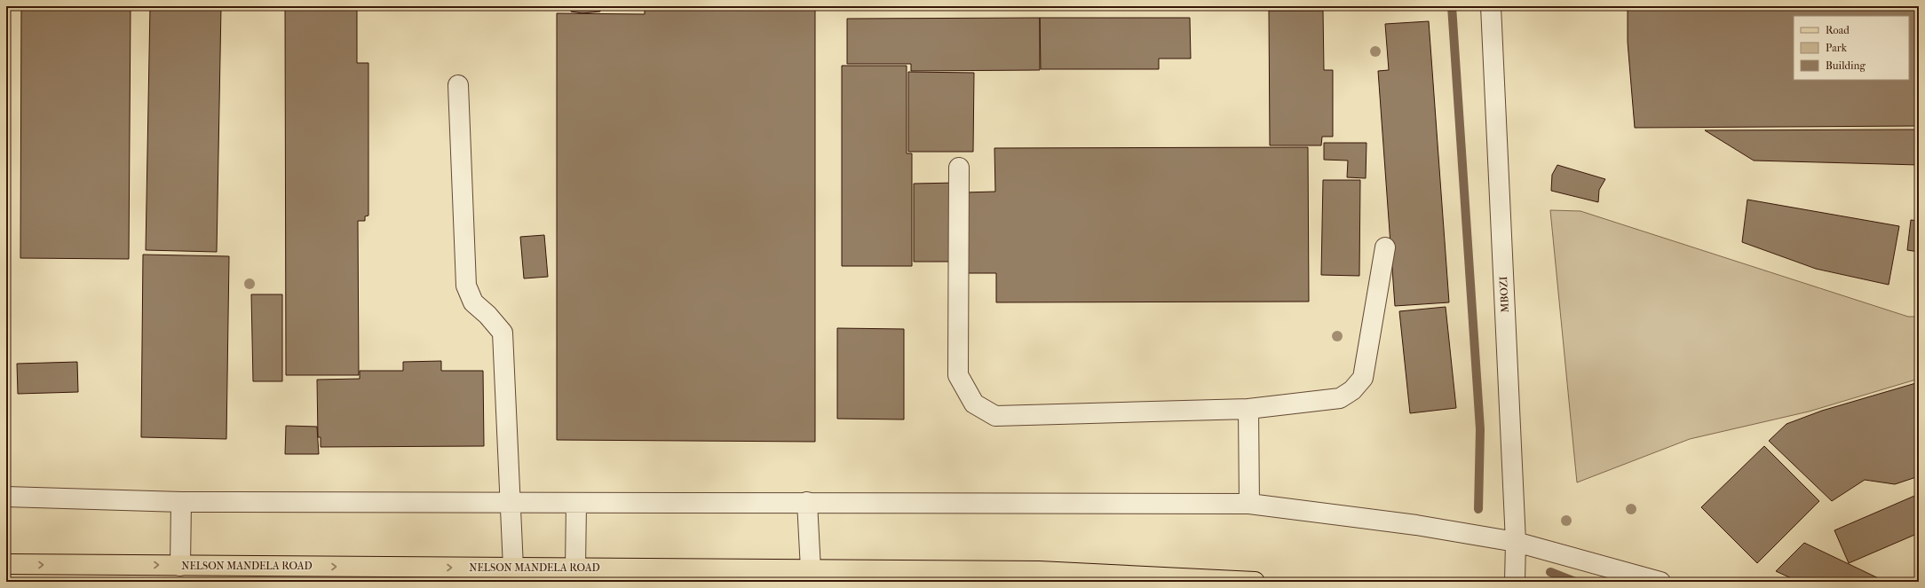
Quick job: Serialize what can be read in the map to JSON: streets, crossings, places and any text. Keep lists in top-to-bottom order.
{
  "streets": {
    "main road": ["NELSON MANDELA ROAD"],
    "street": ["MBOZI"]
  },
  "one_way": ["NELSON MANDELA ROAD"],
  "legend": ["Road", "Park", "Building"]
}
